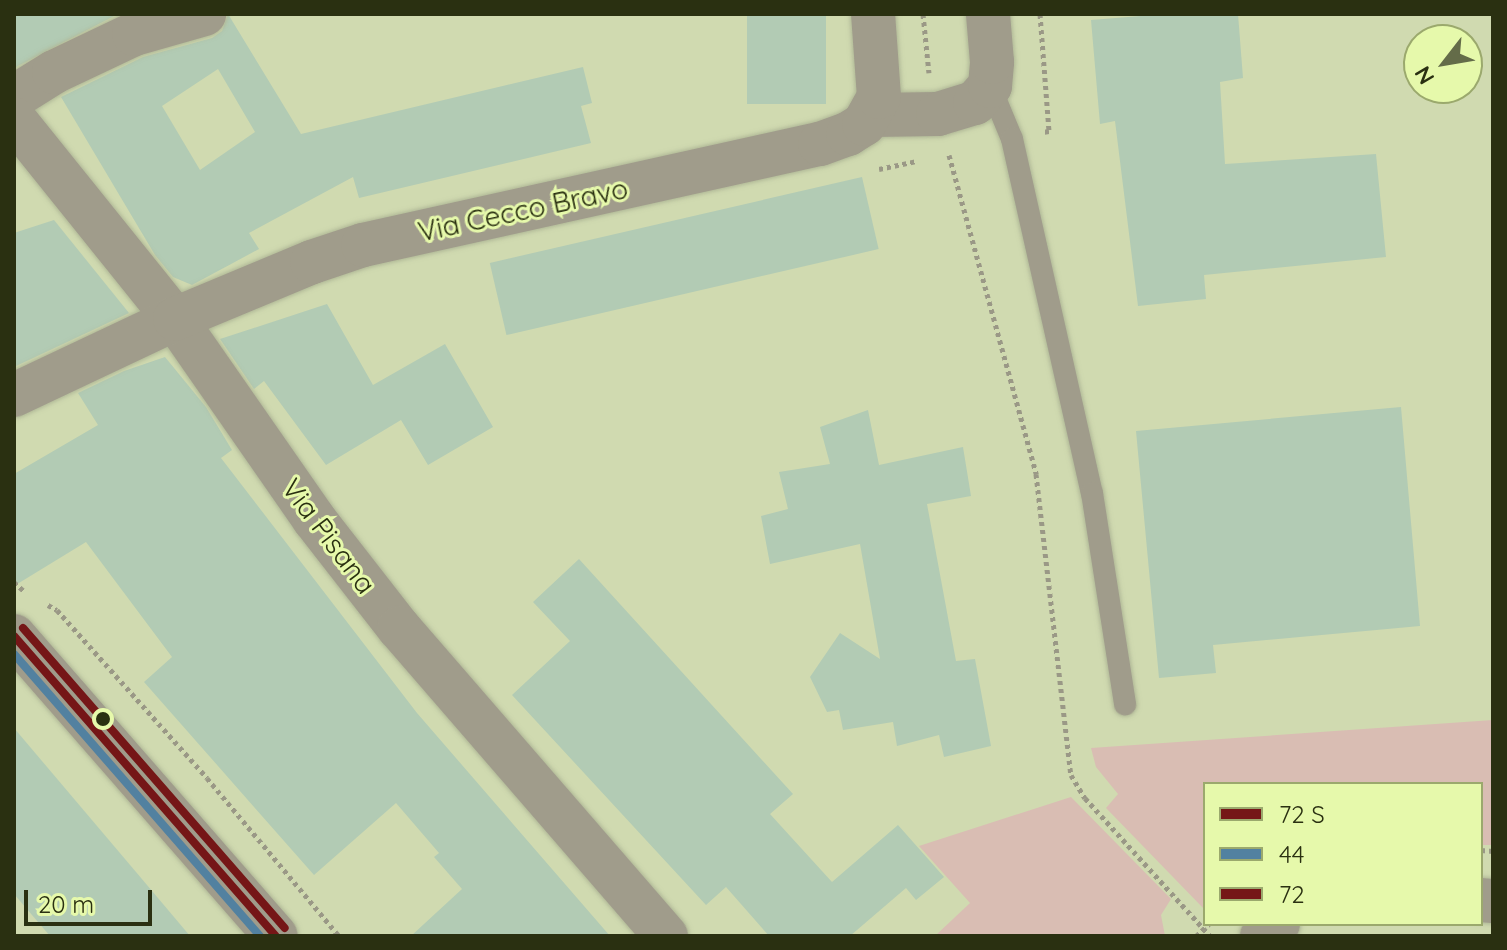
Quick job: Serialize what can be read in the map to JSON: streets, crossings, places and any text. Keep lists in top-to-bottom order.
{
  "streets": {
    "street": ["Via Cecco Bravo", "Via Pisana"]
  },
  "crossings": [
    ["Via Cecco Bravo", "Via Pisana"]
  ],
  "lines": ["transit line 72", "transit line 44"],
  "legend": ["72 S", "44", "72"],
  "scale_bar": "20 m",
  "north": "bottom left"
}
